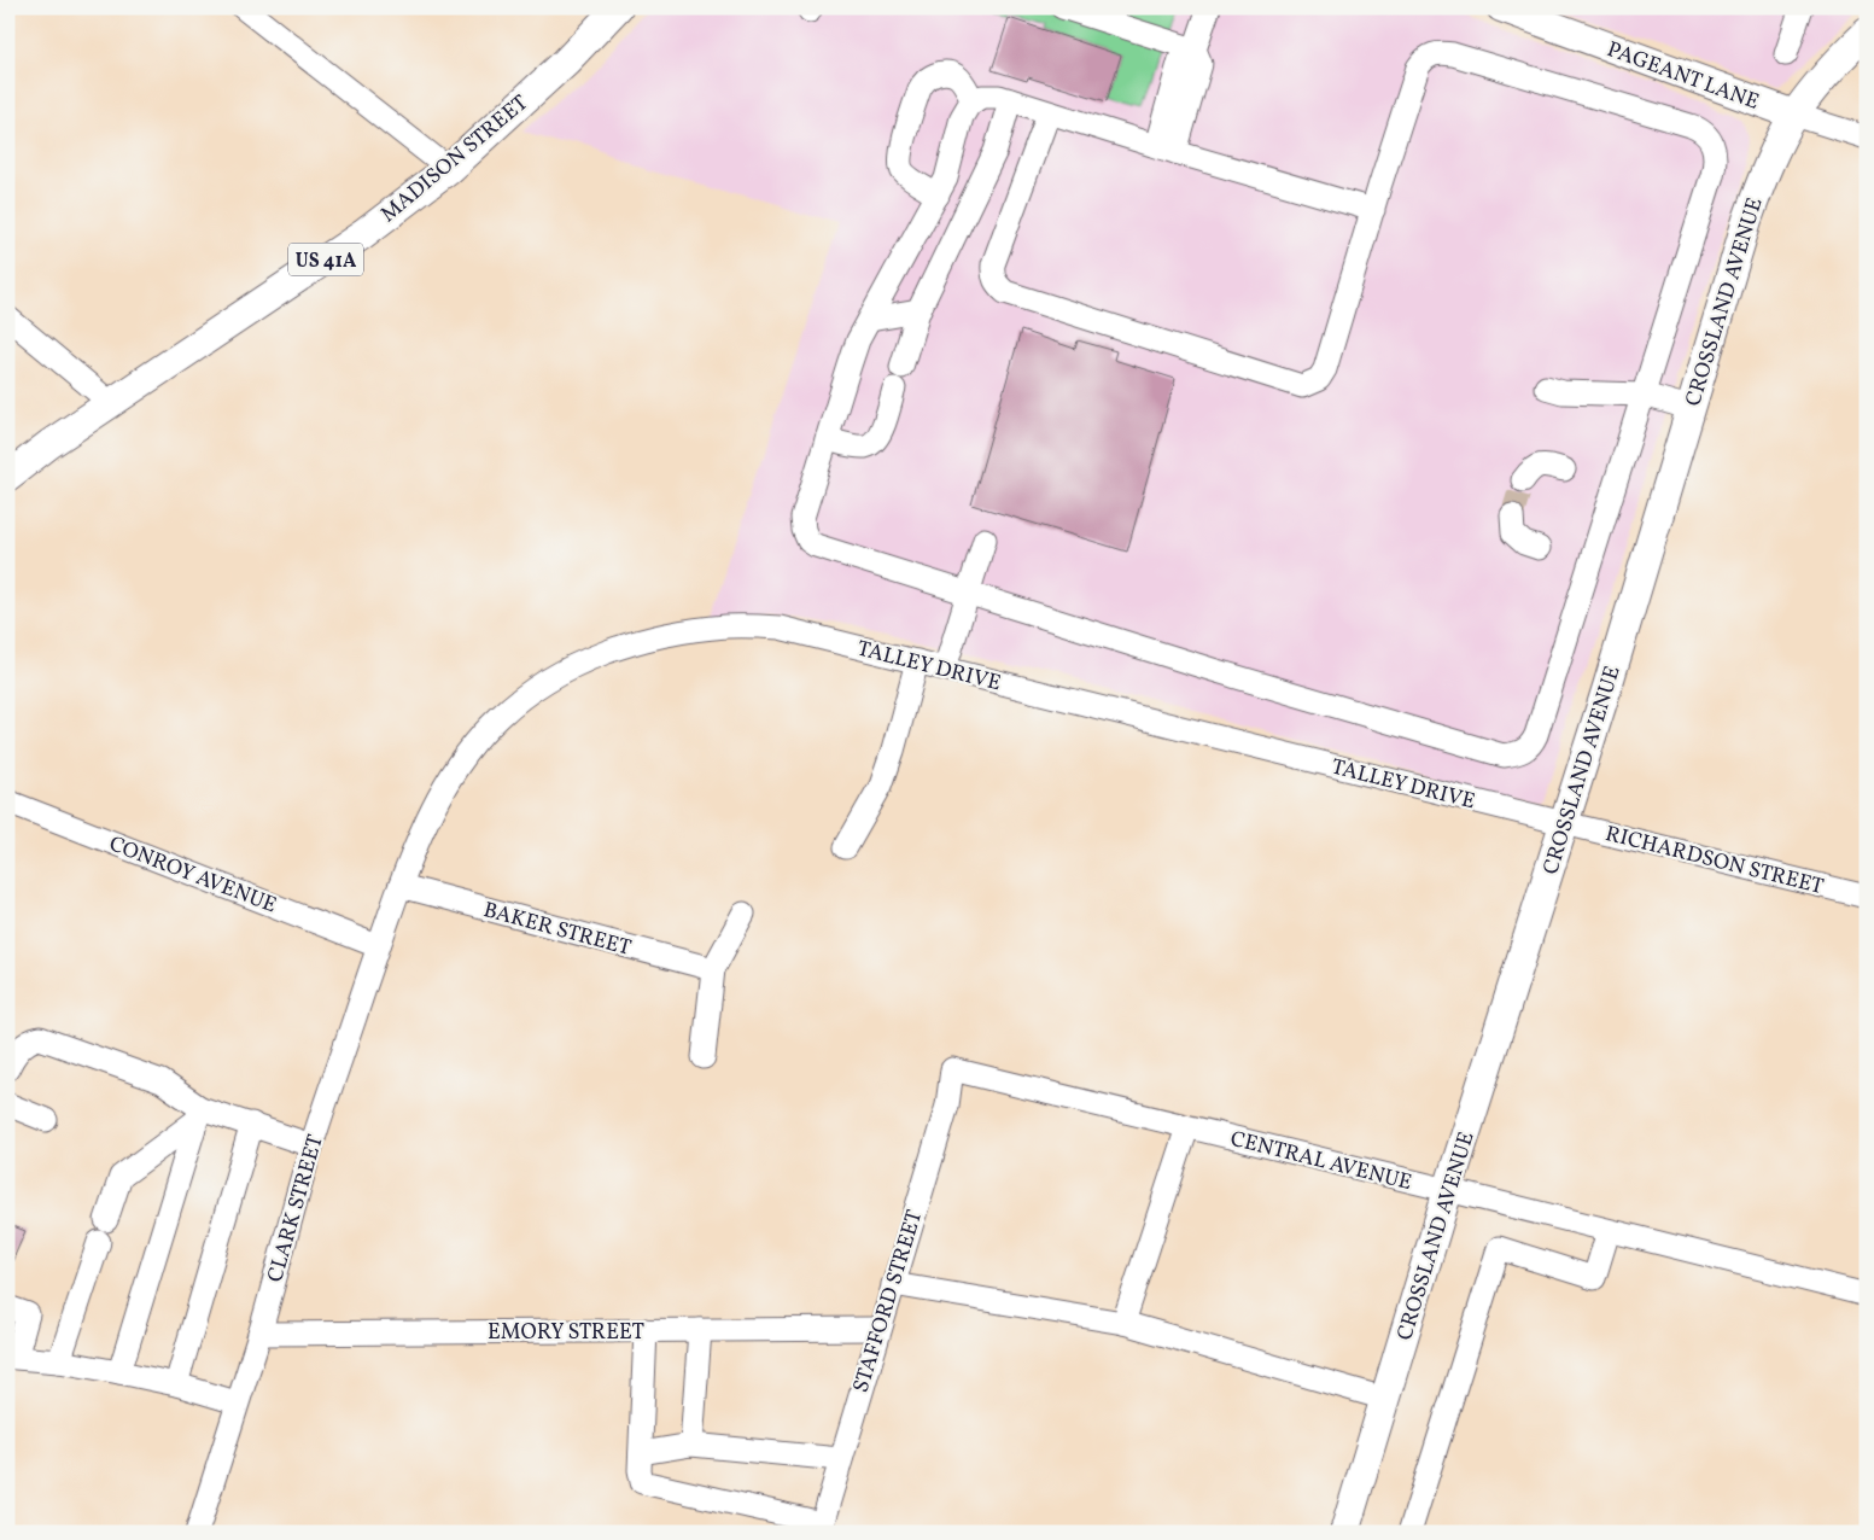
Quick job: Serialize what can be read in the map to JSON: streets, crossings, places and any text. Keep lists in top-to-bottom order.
{
  "streets": {
    "main road": [
      "PAGEANT LANE",
      "MADISON STREET",
      "US 41A",
      "CROSSLAND AVENUE"
    ],
    "street": [
      "TALLEY DRIVE",
      "RICHARDSON STREET",
      "CONROY AVENUE",
      "BAKER STREET",
      "CENTRAL AVENUE",
      "CLARK STREET",
      "STAFFORD STREET",
      "EMORY STREET"
    ]
  },
  "crossings": [
    ["PAGEANT LANE", "CROSSLAND AVENUE"],
    ["CROSSLAND AVENUE", "TALLEY DRIVE"],
    ["CROSSLAND AVENUE", "RICHARDSON STREET"],
    ["CROSSLAND AVENUE", "CENTRAL AVENUE"],
    ["TALLEY DRIVE", "RICHARDSON STREET"],
    ["TALLEY DRIVE", "BAKER STREET"],
    ["TALLEY DRIVE", "CLARK STREET"],
    ["CONROY AVENUE", "CLARK STREET"],
    ["BAKER STREET", "CLARK STREET"],
    ["CENTRAL AVENUE", "STAFFORD STREET"],
    ["CLARK STREET", "EMORY STREET"]
  ]
}
